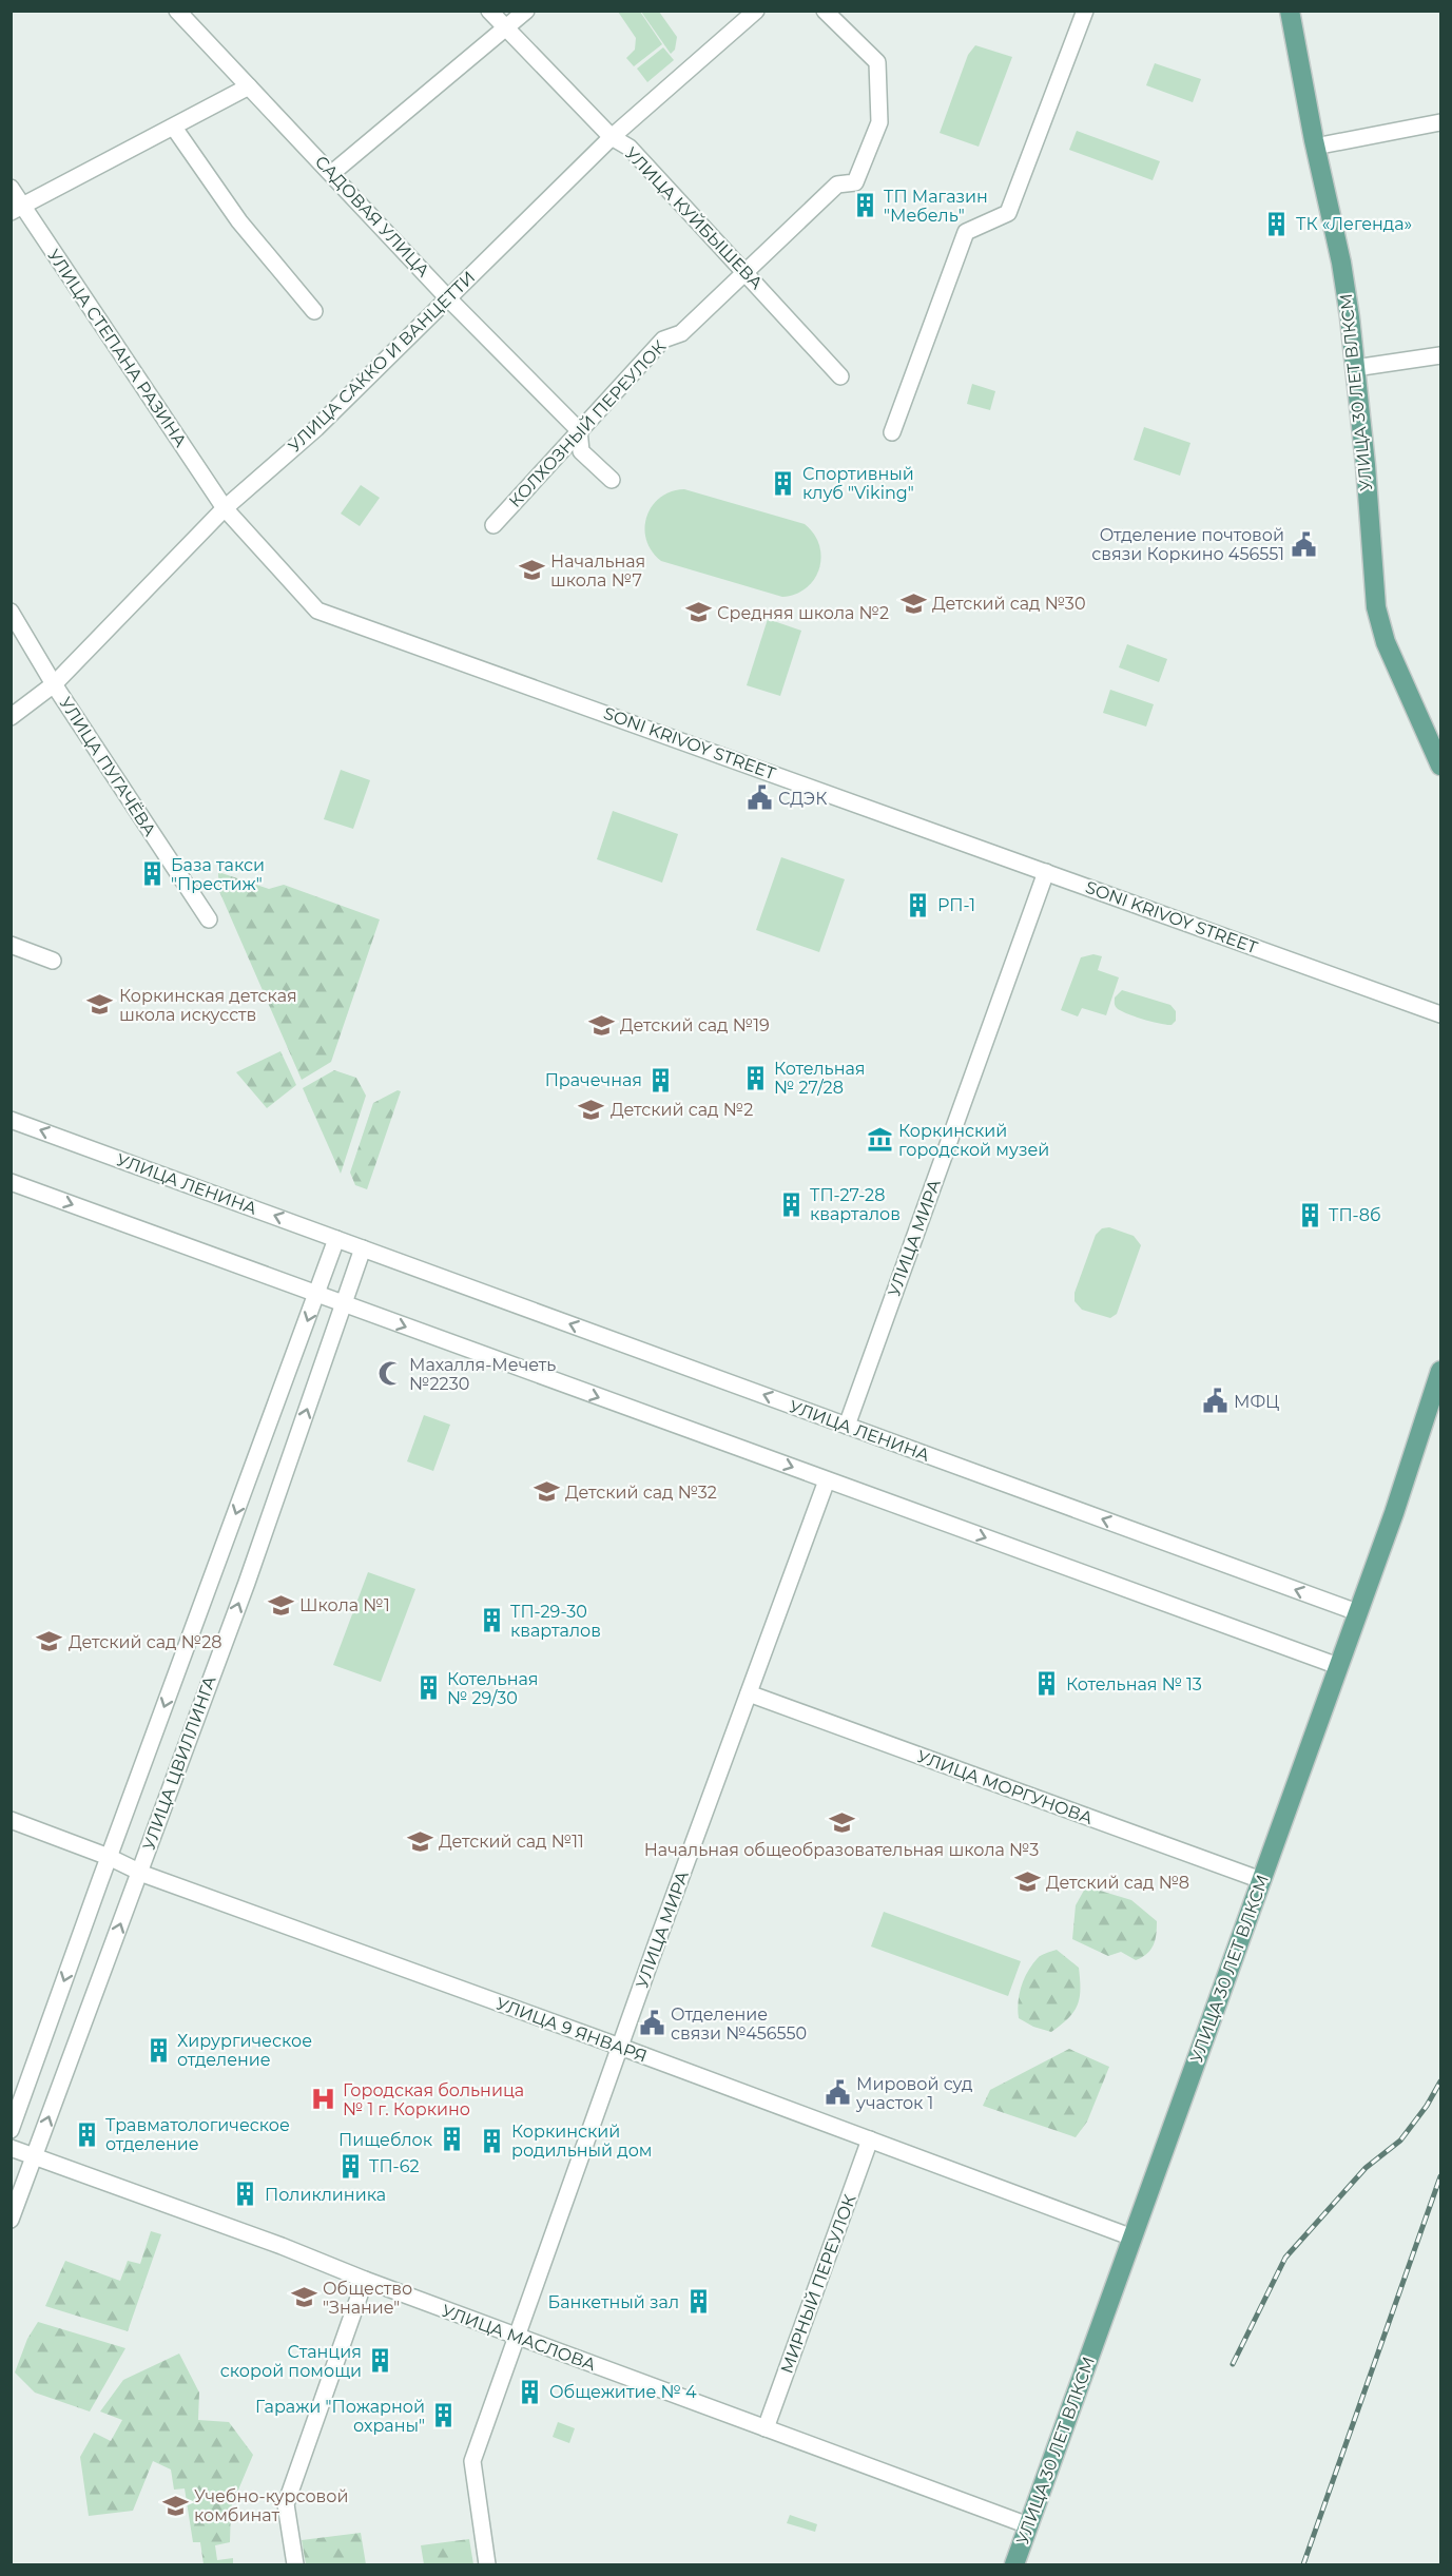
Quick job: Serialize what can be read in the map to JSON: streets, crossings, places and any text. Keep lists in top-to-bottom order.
{
  "streets": {
    "main road": ["УЛИЦА 30 ЛЕТ ВЛКСМ"],
    "street": [
      "САДОВАЯ УЛИЦА",
      "УЛИЦА КУЙБЫШЕВА",
      "УЛИЦА СТЕПАНА РАЗИНА",
      "УЛИЦА САККО И ВАНЦЕТТИ",
      "КОЛХОЗНЫЙ ПЕРЕУЛОК",
      "SONI KRIVOY STREET",
      "УЛИЦА ПУГАЧЁВА",
      "УЛИЦА ЛЕНИНА",
      "УЛИЦА МИРА",
      "УЛИЦА ЦВИЛЛИНГА",
      "УЛИЦА МОРГУНОВА",
      "УЛИЦА 9 ЯНВАРЯ",
      "МИРНЫЙ ПЕРЕУЛОК",
      "УЛИЦА МАСЛОВА"
    ]
  },
  "crossings": [
    ["САДОВАЯ УЛИЦА", "УЛИЦА САККО И ВАНЦЕТТИ"],
    ["САДОВАЯ УЛИЦА", "КОЛХОЗНЫЙ ПЕРЕУЛОК"],
    ["УЛИЦА КУЙБЫШЕВА", "УЛИЦА САККО И ВАНЦЕТТИ"],
    ["УЛИЦА КУЙБЫШЕВА", "КОЛХОЗНЫЙ ПЕРЕУЛОК"],
    ["УЛИЦА СТЕПАНА РАЗИНА", "УЛИЦА САККО И ВАНЦЕТТИ"],
    ["УЛИЦА СТЕПАНА РАЗИНА", "SONI KRIVOY STREET"],
    ["УЛИЦА САККО И ВАНЦЕТТИ", "SONI KRIVOY STREET"],
    ["УЛИЦА САККО И ВАНЦЕТТИ", "УЛИЦА ПУГАЧЁВА"],
    ["УЛИЦА 30 ЛЕТ ВЛКСМ", "УЛИЦА ЛЕНИНА"],
    ["УЛИЦА 30 ЛЕТ ВЛКСМ", "УЛИЦА МОРГУНОВА"],
    ["УЛИЦА 30 ЛЕТ ВЛКСМ", "УЛИЦА 9 ЯНВАРЯ"],
    ["УЛИЦА 30 ЛЕТ ВЛКСМ", "УЛИЦА МАСЛОВА"],
    ["SONI KRIVOY STREET", "УЛИЦА МИРА"],
    ["УЛИЦА ЛЕНИНА", "УЛИЦА МИРА"],
    ["УЛИЦА ЛЕНИНА", "УЛИЦА ЦВИЛЛИНГА"],
    ["УЛИЦА МИРА", "УЛИЦА МОРГУНОВА"],
    ["УЛИЦА МИРА", "УЛИЦА 9 ЯНВАРЯ"],
    ["УЛИЦА МИРА", "УЛИЦА МАСЛОВА"],
    ["УЛИЦА ЦВИЛЛИНГА", "УЛИЦА 9 ЯНВАРЯ"],
    ["УЛИЦА ЦВИЛЛИНГА", "УЛИЦА МАСЛОВА"],
    ["УЛИЦА 9 ЯНВАРЯ", "МИРНЫЙ ПЕРЕУЛОК"],
    ["МИРНЫЙ ПЕРЕУЛОК", "УЛИЦА МАСЛОВА"]
  ],
  "places": {
    "building": [
      "ТП Магазин \"Мебель\"",
      "ТК «Легенда»",
      "Спортивный клуб \"Viking\"",
      "База такси \"Престиж\"",
      "РП-1",
      "Котельная № 27/28",
      "Прачечная",
      "ТП-27-28 кварталов",
      "ТП-8б",
      "ТП-29-30 кварталов",
      "Котельная № 13",
      "Котельная № 29/30",
      "Хирургическое отделение",
      "Травматологическое отделение",
      "Пищеблок",
      "Коркинский родильный дом",
      "ТП-62",
      "Поликлиника",
      "Банкетный зал",
      "Станция скорой помощи",
      "Общежитие № 4",
      "Гаражи \"Пожарной охраны\""
    ],
    "public building": [
      "Отделение почтовой связи Коркино 456551",
      "СДЭК",
      "МФЦ",
      "Отделение связи №456550",
      "Мировой суд участок 1"
    ],
    "school or university": [
      "Начальная школа №7",
      "Детский сад №30",
      "Средняя школа №2",
      "Коркинская детская школа искусств",
      "Детский сад №19",
      "Детский сад №2",
      "Детский сад №32",
      "Школа №1",
      "Детский сад №28",
      "Начальная общеобразовательная школа №3",
      "Детский сад №11",
      "Детский сад №8",
      "Общество \"Знание\"",
      "Учебно-курсовой комбинат"
    ],
    "museum": ["Коркинский городской музей"],
    "mosque": ["Махалля-Мечеть №2230"],
    "hospital": ["Городская больница № 1 г. Коркино"]
  }
}
